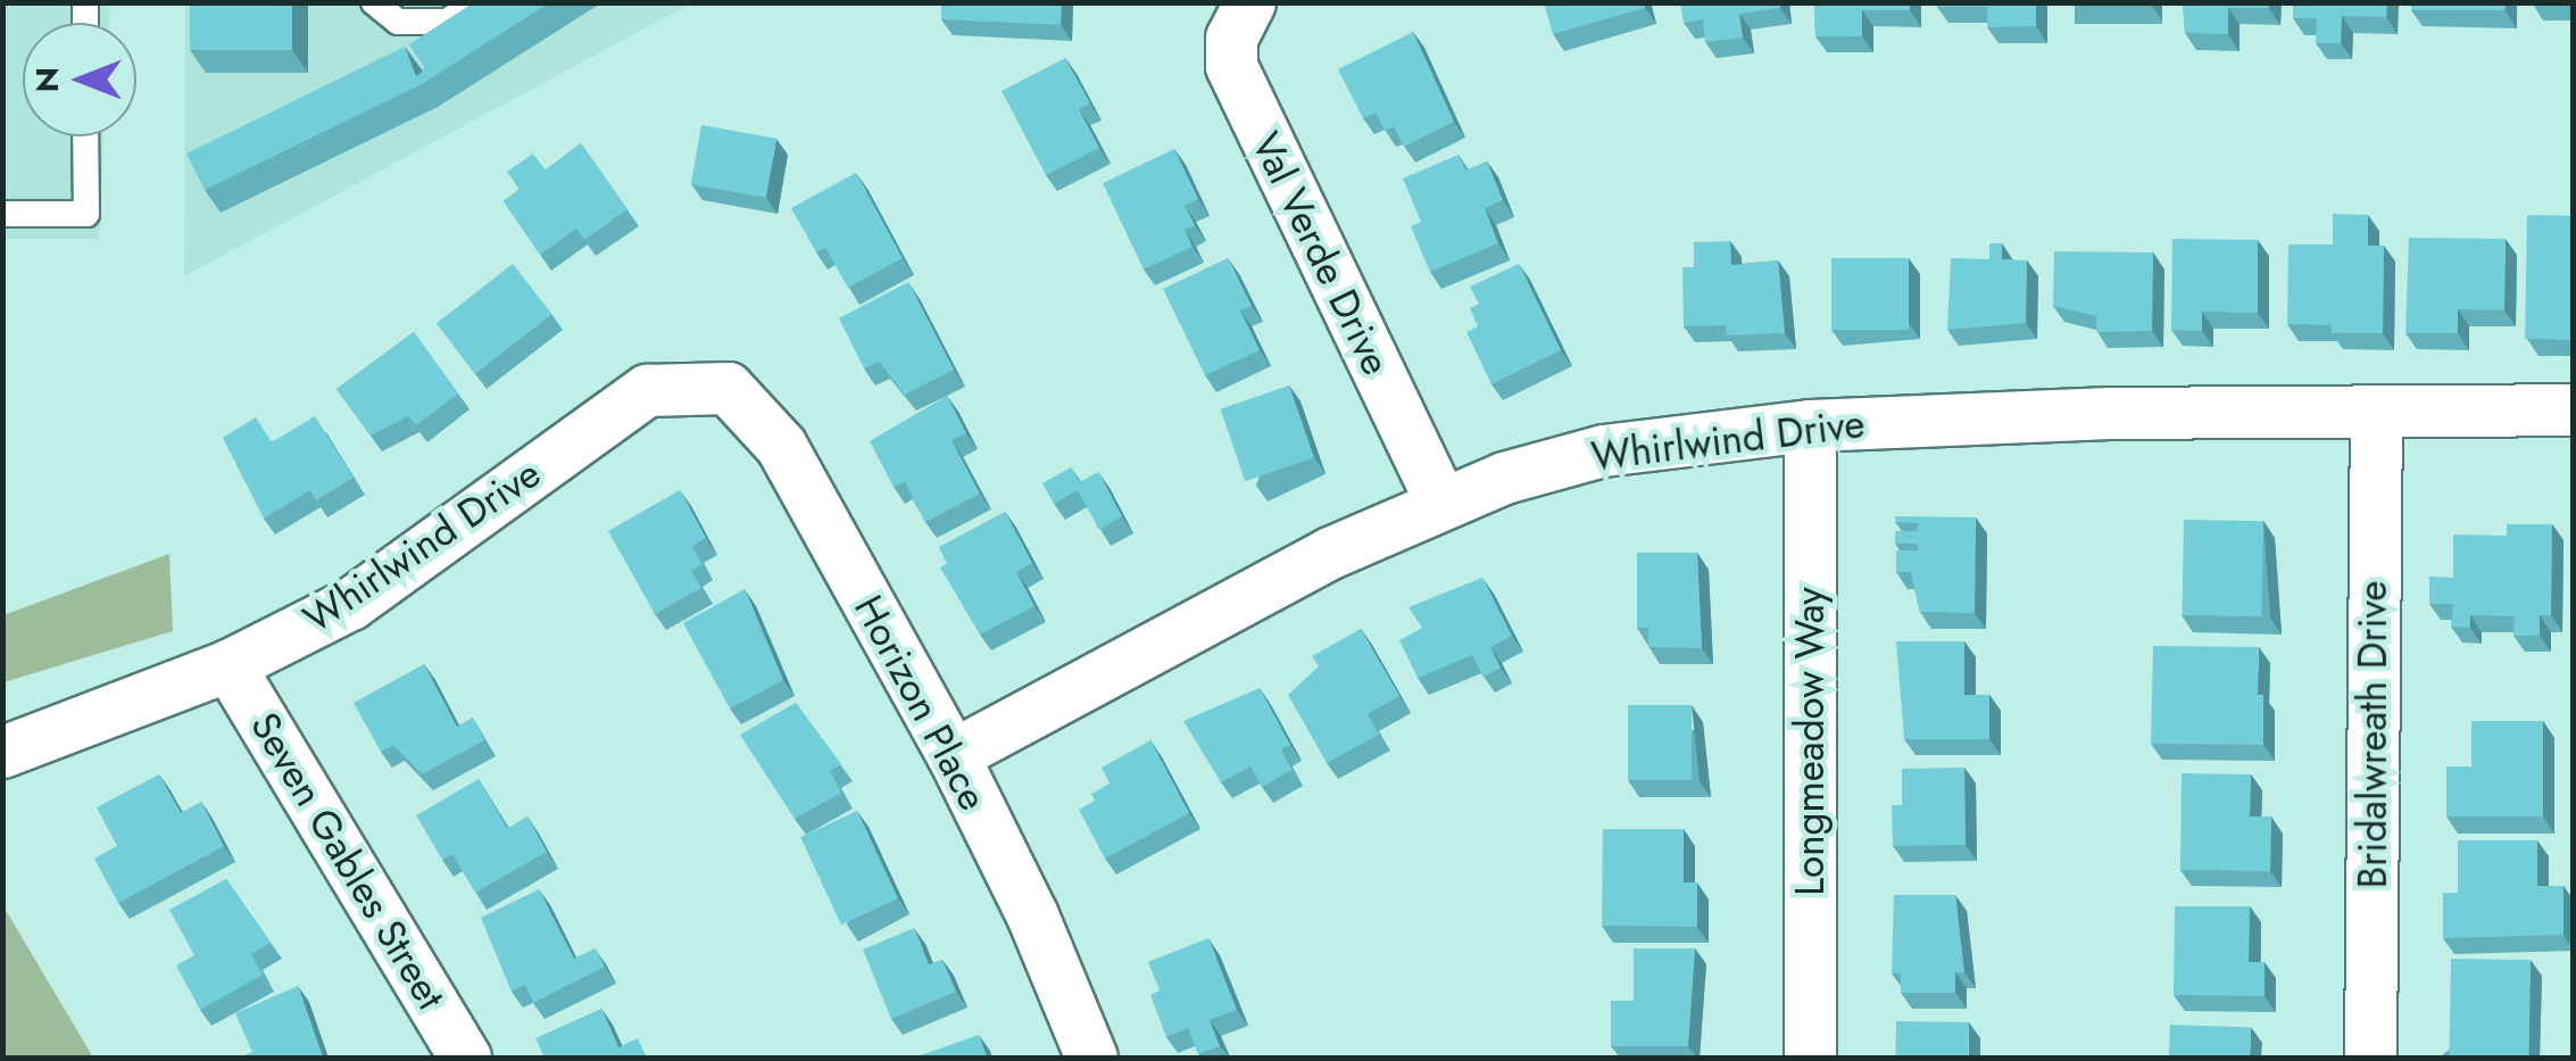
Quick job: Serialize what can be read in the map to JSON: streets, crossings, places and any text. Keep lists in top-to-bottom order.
{
  "streets": {
    "street": [
      "Val Verde Drive",
      "Whirlwind Drive",
      "Horizon Place",
      "Bridalwreath Drive",
      "Longmeadow Way",
      "Seven Gables Street"
    ]
  },
  "crossings": [
    ["Val Verde Drive", "Whirlwind Drive"],
    ["Whirlwind Drive", "Horizon Place"],
    ["Whirlwind Drive", "Bridalwreath Drive"],
    ["Whirlwind Drive", "Longmeadow Way"],
    ["Whirlwind Drive", "Seven Gables Street"]
  ],
  "north": "left"
}
